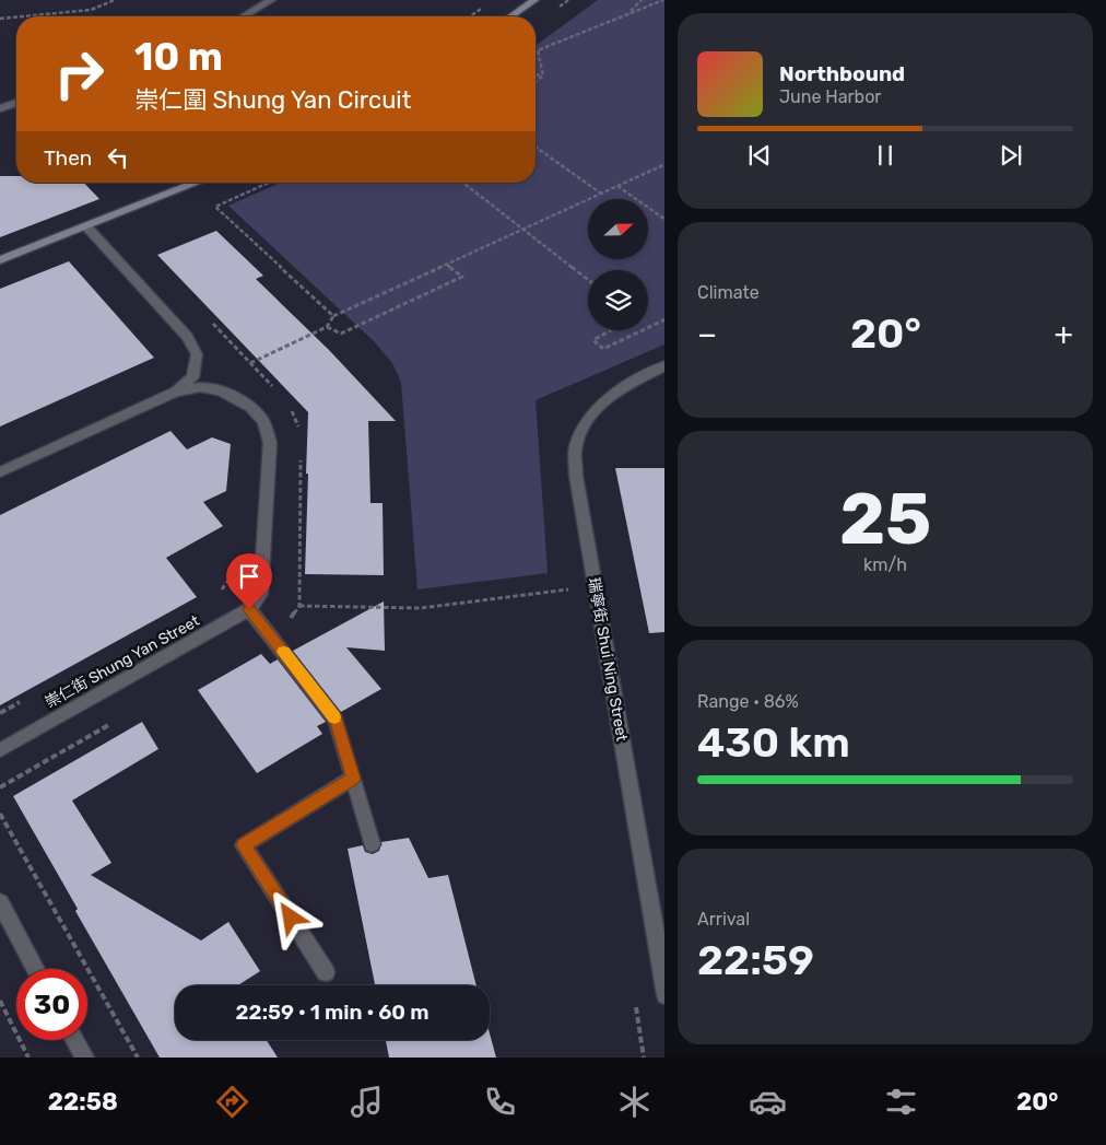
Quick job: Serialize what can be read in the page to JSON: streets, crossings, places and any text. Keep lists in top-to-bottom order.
{
  "streets": {
    "street": ["瑞寧街 Shui Ning Street", "崇仁街 Shung Yan Street"]
  },
  "north": "right",
  "page": {
    "turn": ["10 m", "崇仁圍 Shung Yan Circuit"],
    "song": ["Northbound", "June Harbor"],
    "then": "Then",
    "tile": [
      "Climate",
      ["25", "km/h"],
      ["Range · 86%", "430 km"],
      ["Arrival", "22:59"]
    ],
    "heat": ["−", "20°", "+"],
    "limit": "30",
    "trip": "22:59 · 1 min · 60 m",
    "tabs": ["22:58", "20°"]
  }
}
